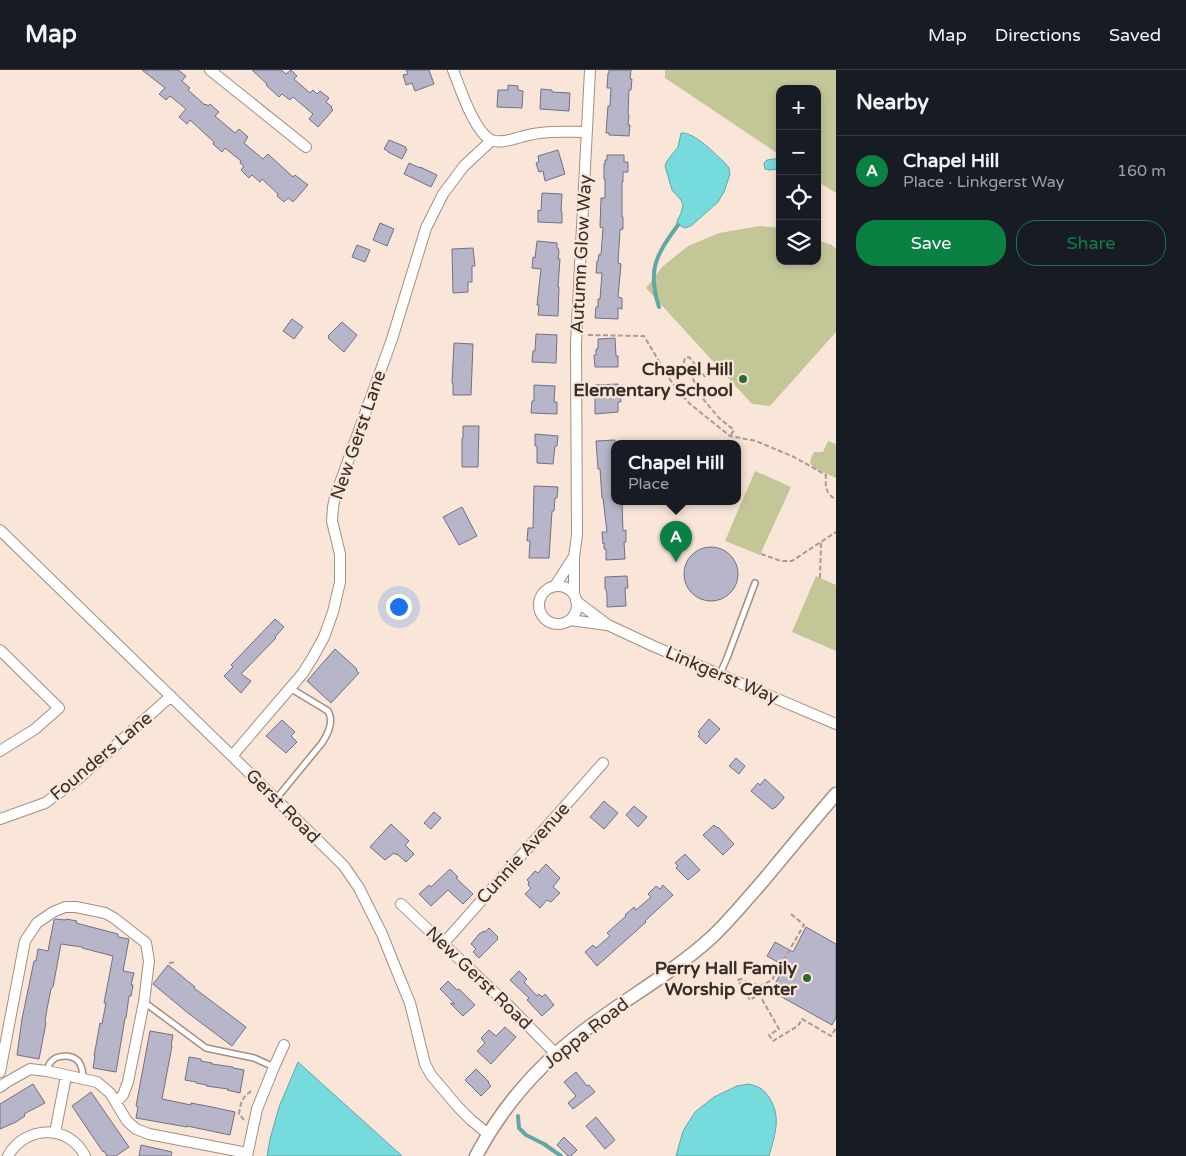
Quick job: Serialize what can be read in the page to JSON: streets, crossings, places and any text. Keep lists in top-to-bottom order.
{
  "streets": {
    "street": [
      "Autumn Glow Way",
      "New Gerst Lane",
      "Linkgerst Way",
      "Founders Lane",
      "Gerst Road",
      "Cunnie Avenue",
      "New Gerst Road",
      "Joppa Road"
    ]
  },
  "crossings": [
    ["Autumn Glow Way", "Linkgerst Way"],
    ["New Gerst Lane", "Gerst Road"],
    ["Founders Lane", "Gerst Road"],
    ["Gerst Road", "Joppa Road"],
    ["Cunnie Avenue", "New Gerst Road"],
    ["New Gerst Road", "Joppa Road"]
  ],
  "places": ["Chapel Hill Elementary School", "Perry Hall Family Worship Center"],
  "page": {
    "header": "Map",
    "nav": ["Map", "Directions", "Saved"],
    "heading": "Nearby",
    "map_buttons": ["+", "−"],
    "list": [
      {
        "mark": "A",
        "name": "Chapel Hill",
        "note": "Place · Linkgerst Way",
        "value": "160 m"
      }
    ],
    "buttons": ["Save", "Share"],
    "popup": ["Chapel Hill", "Place"],
    "pins": "A"
  }
}
